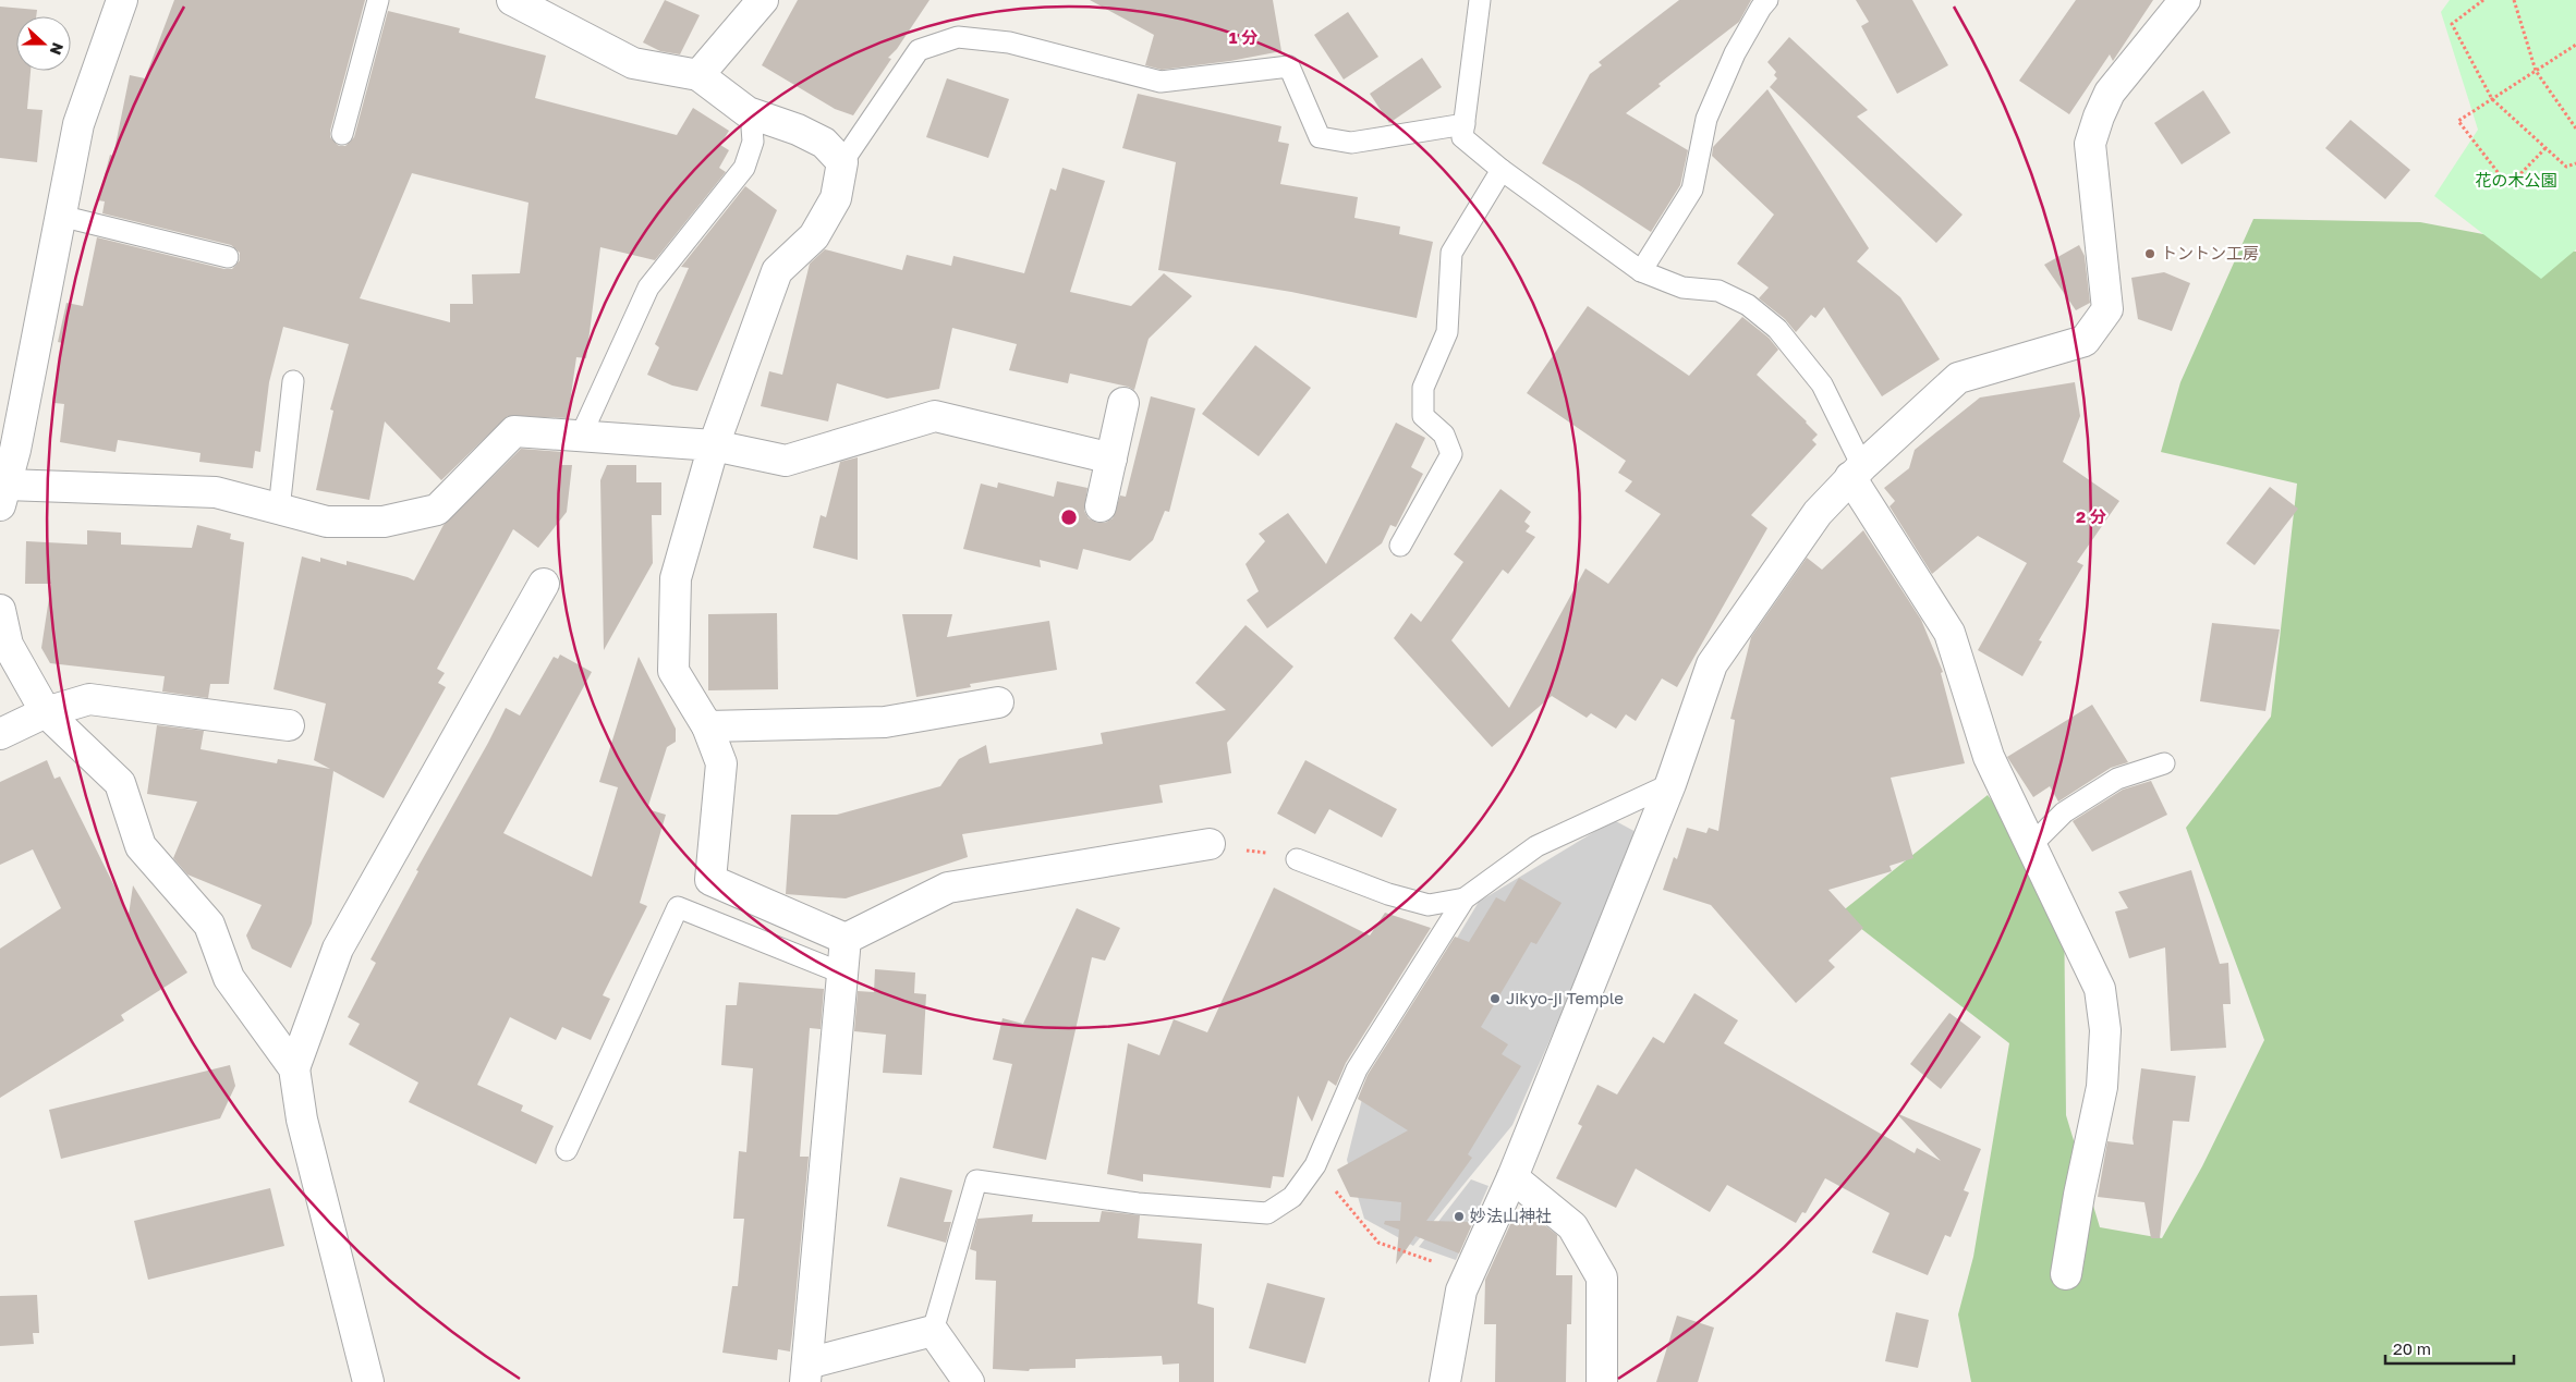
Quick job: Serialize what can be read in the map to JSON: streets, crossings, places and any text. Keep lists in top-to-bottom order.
{
  "parks": ["花の木公園"],
  "places": ["トントン工房", "Jikyo-ji Temple", "妙法山神社"],
  "scale_bar": "20 m",
  "north": "right",
  "rings": ["1 分", "2 分"]
}
